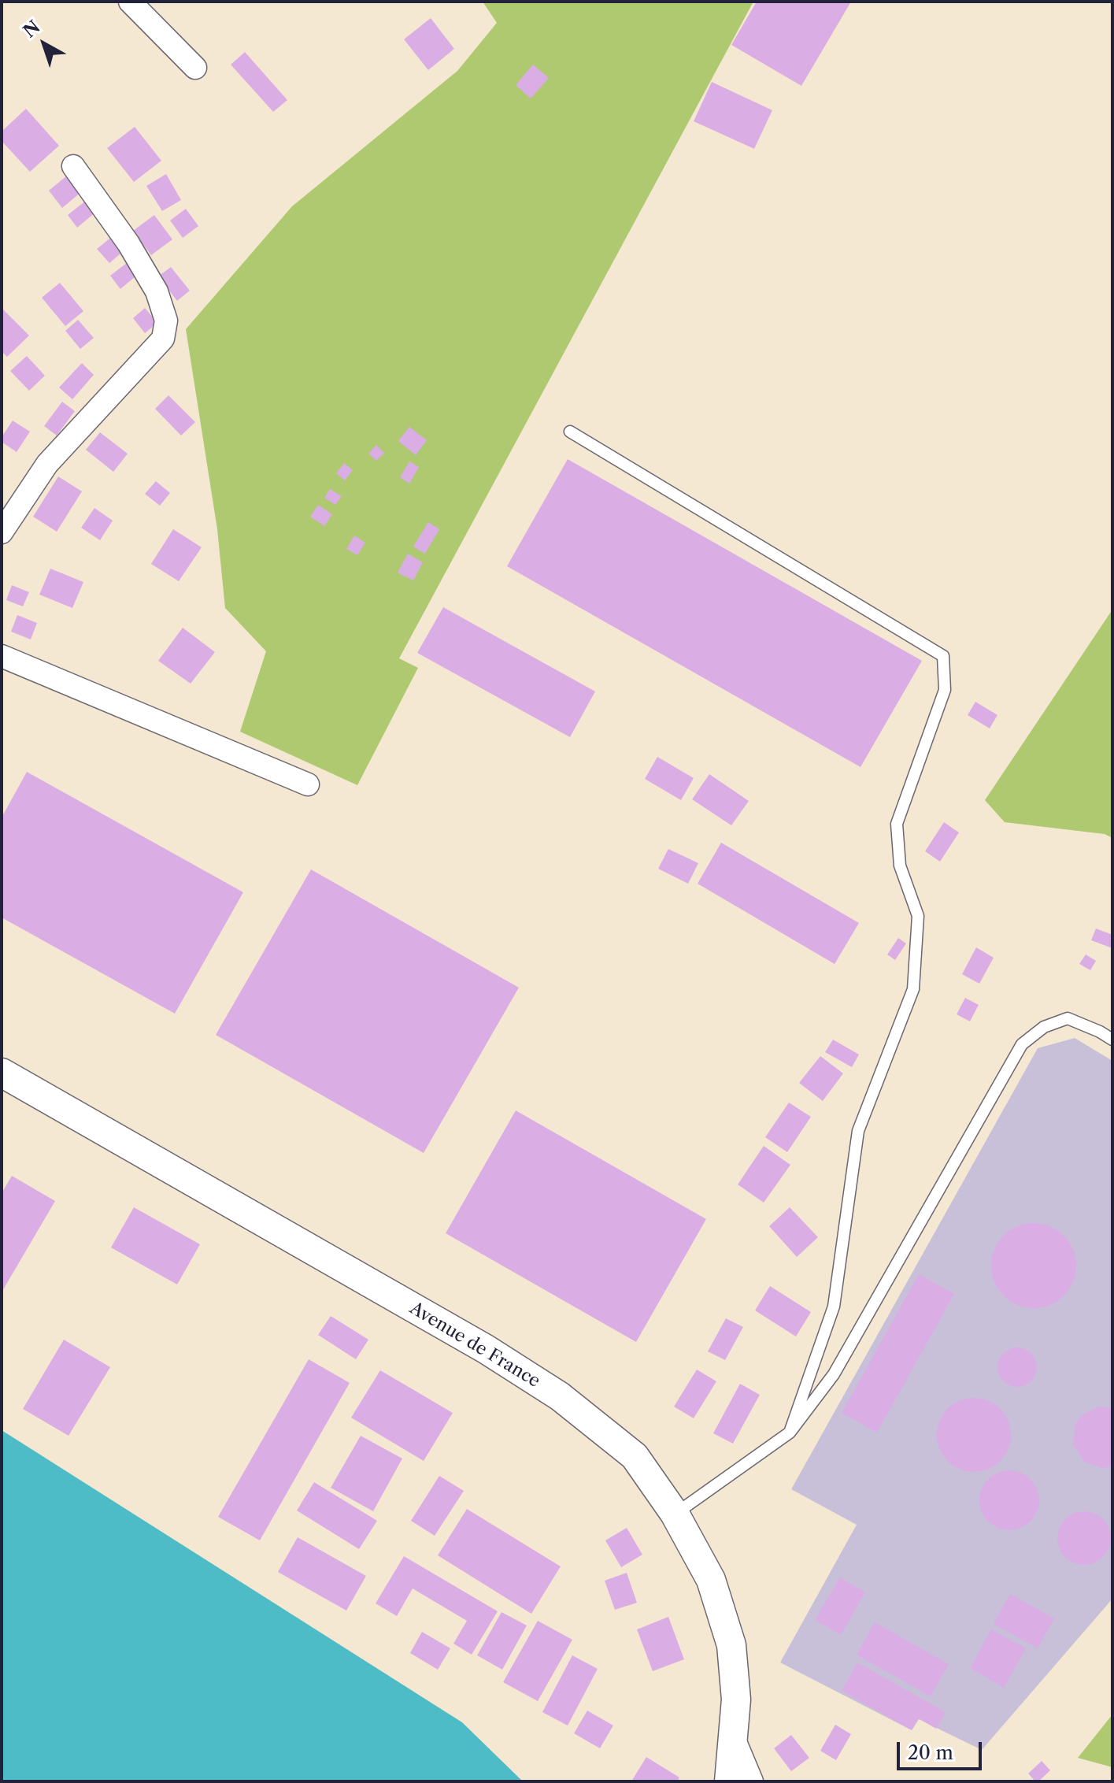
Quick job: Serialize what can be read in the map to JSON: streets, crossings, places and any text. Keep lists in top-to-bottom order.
{
  "streets": {
    "street": ["Avenue de France"]
  },
  "scale_bar": "20 m",
  "north": "top left"
}
